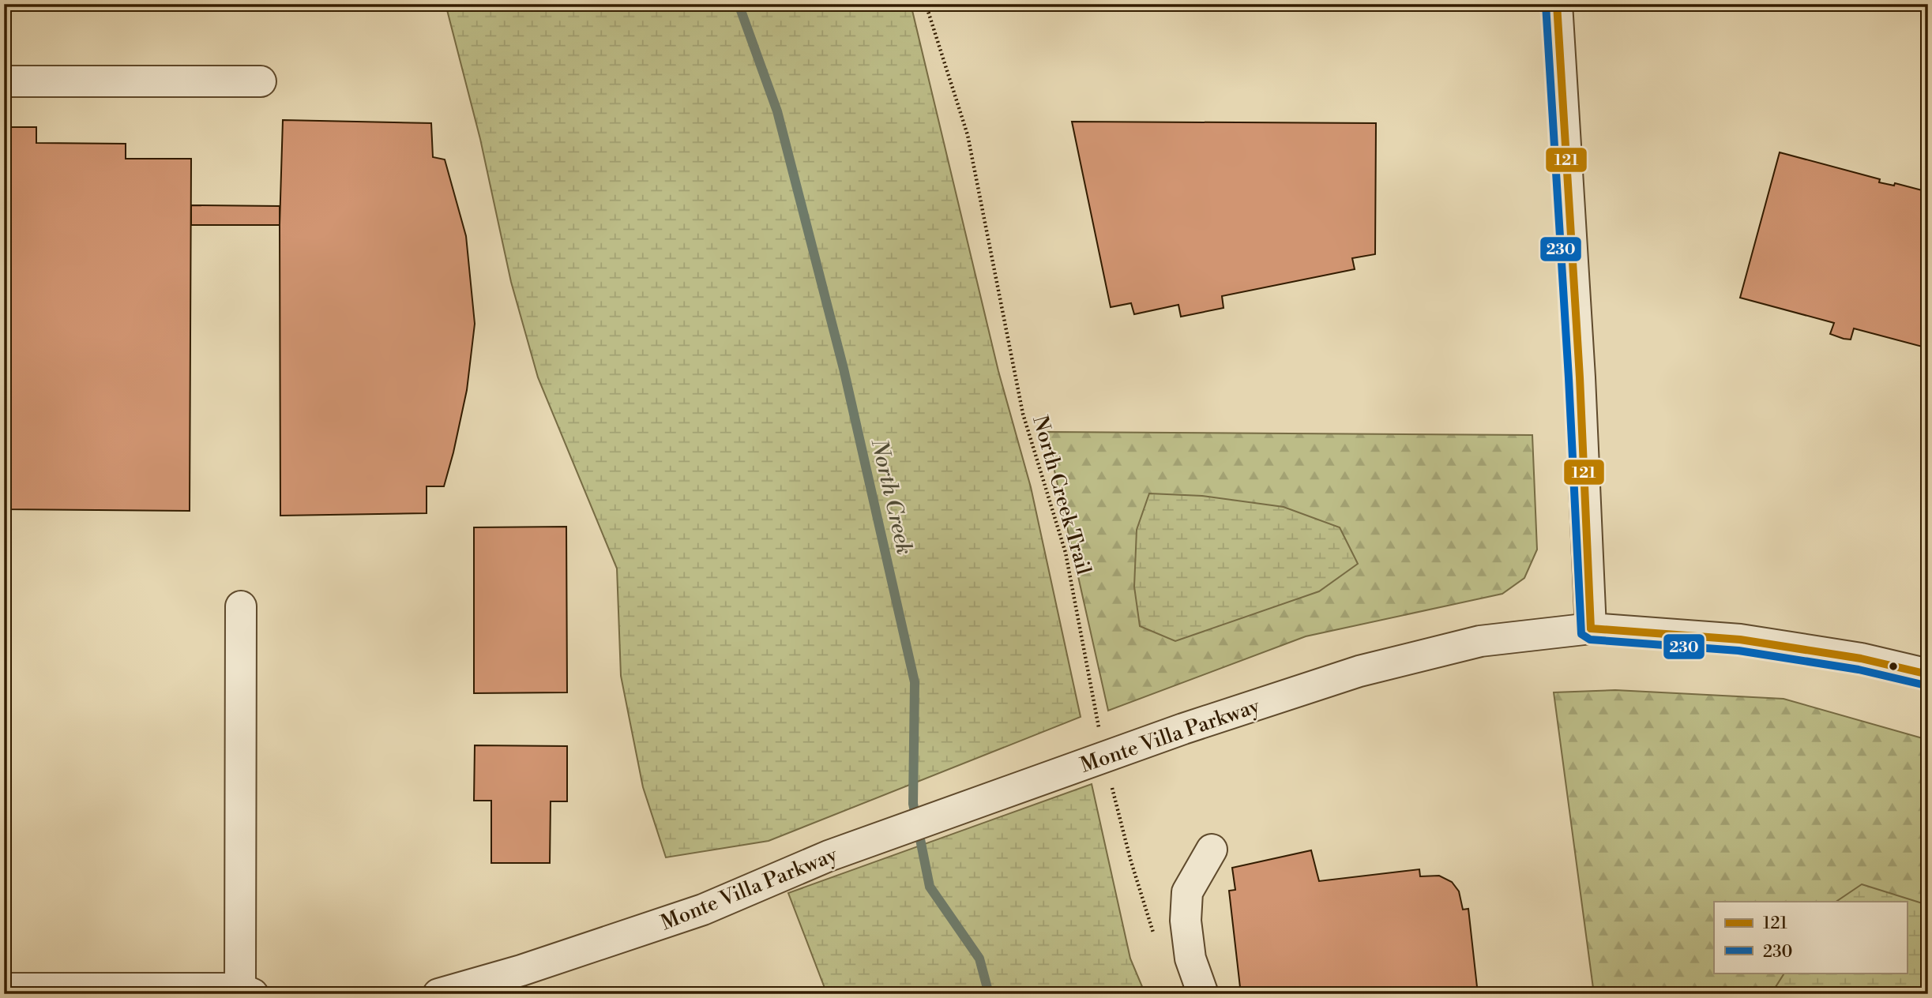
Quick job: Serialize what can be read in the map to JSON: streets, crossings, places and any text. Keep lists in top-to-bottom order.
{
  "streets": {
    "street": ["Monte Villa Parkway"],
    "path": ["North Creek Trail"]
  },
  "crossings": [
    ["North Creek Trail", "Monte Villa Parkway"]
  ],
  "water": ["North Creek"],
  "lines": ["transit line 121", "transit line 230"],
  "legend": ["121", "230"]
}
